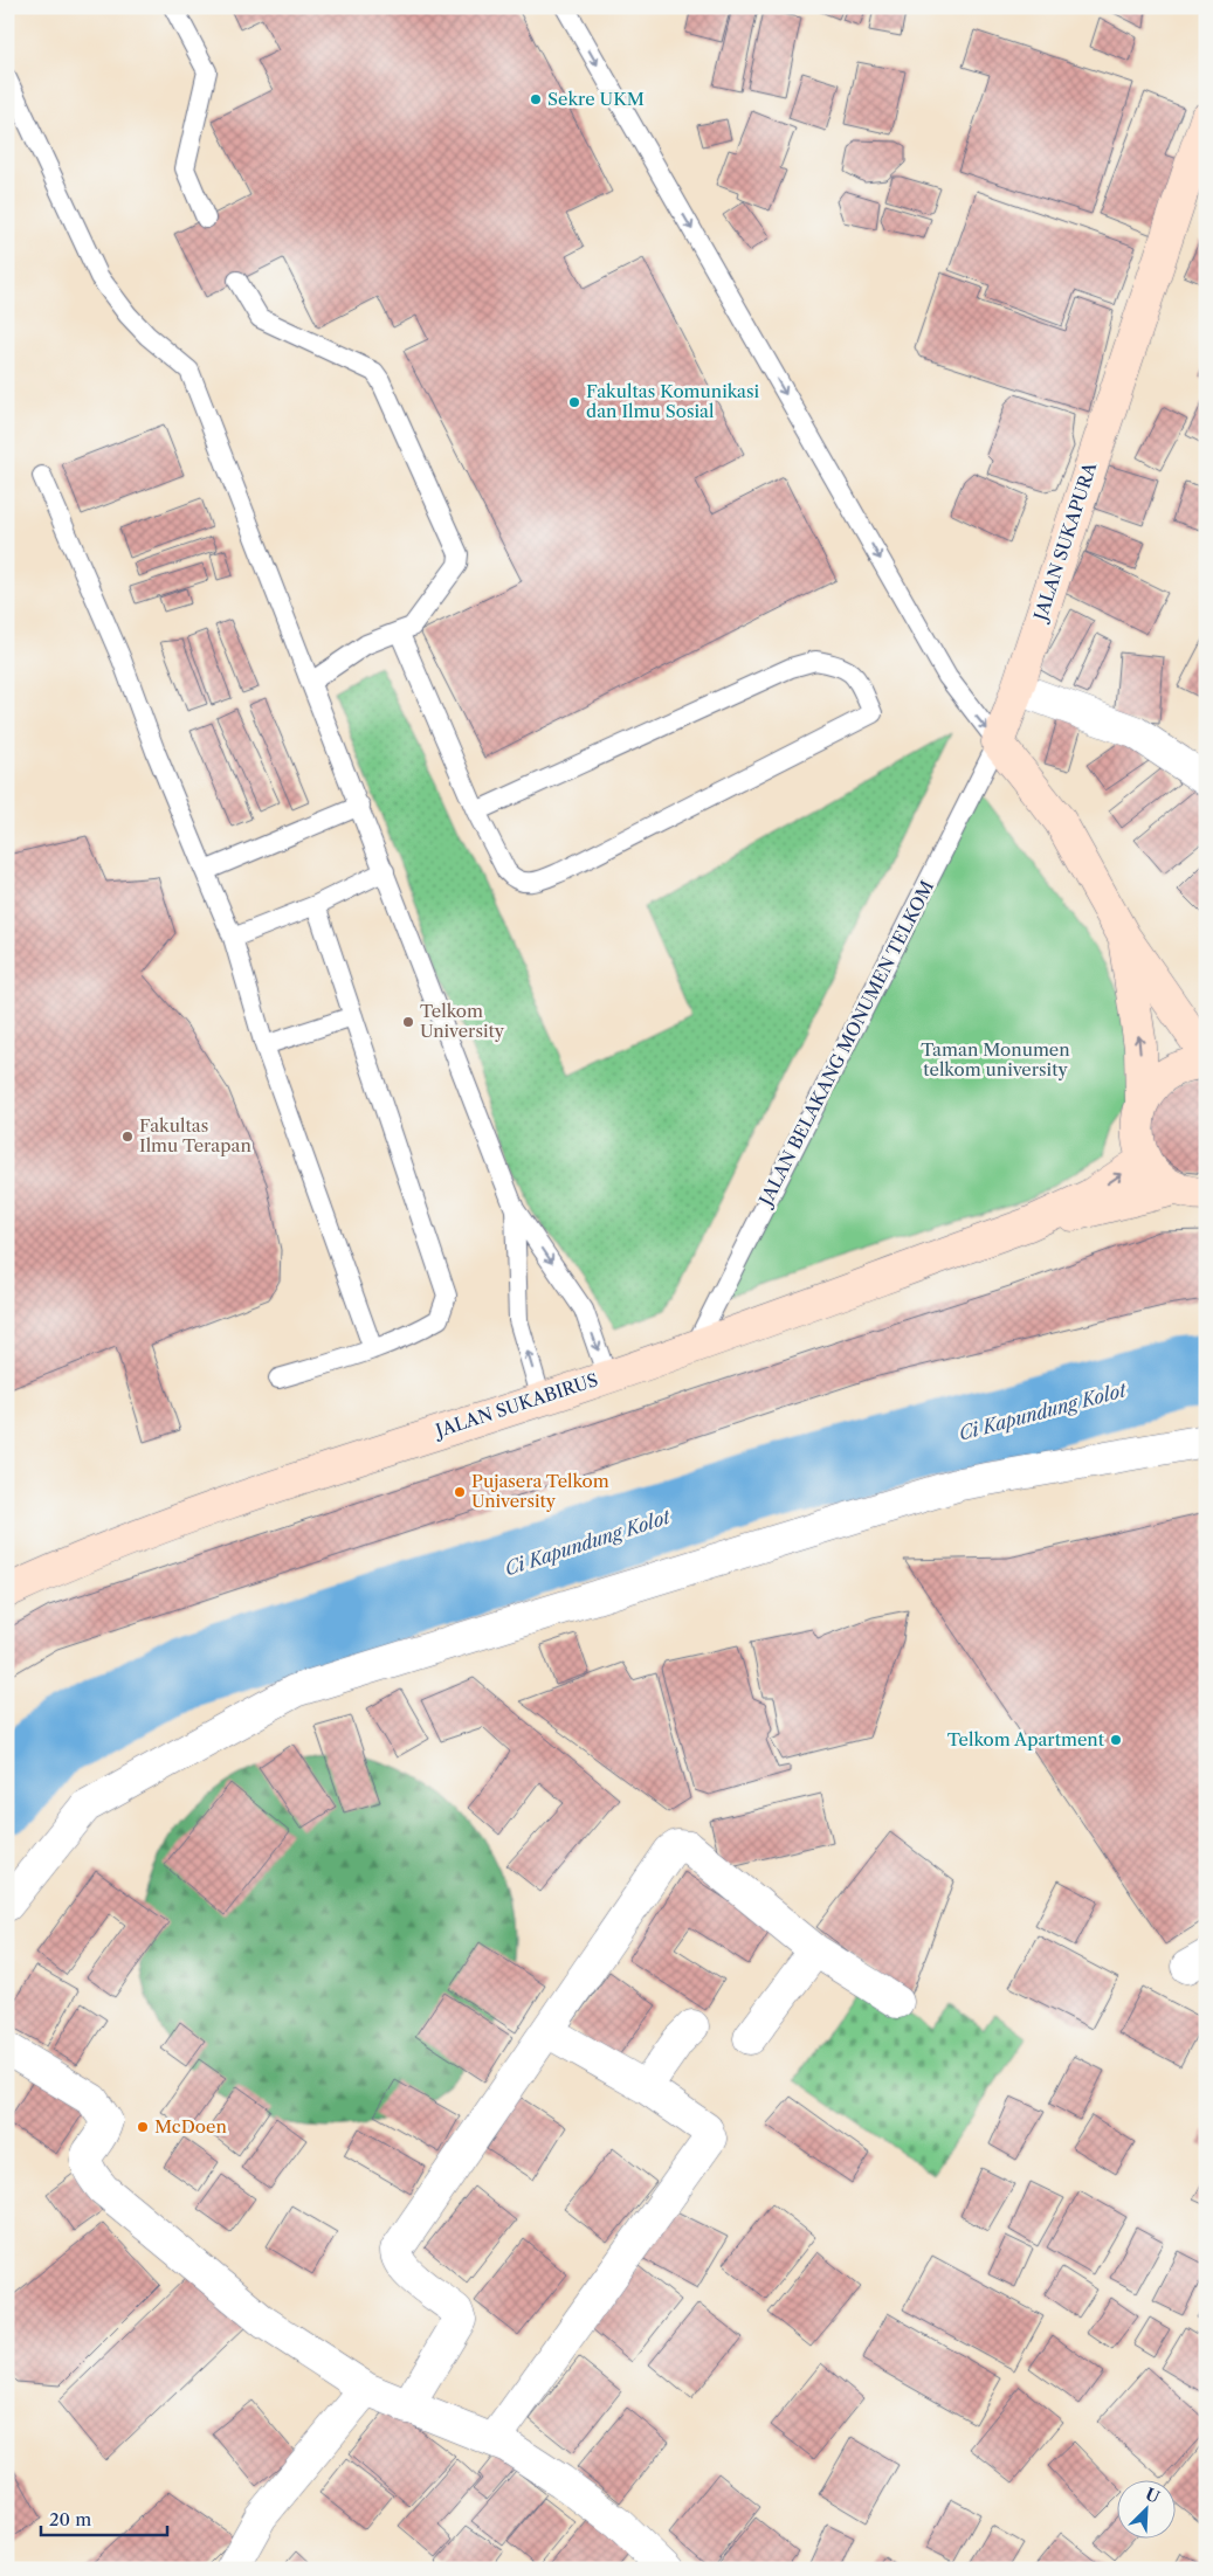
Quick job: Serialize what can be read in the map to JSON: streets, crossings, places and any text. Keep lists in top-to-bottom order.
{
  "streets": {
    "street": ["JALAN SUKAPURA", "JALAN SUKABIRUS"],
    "lane": ["JALAN BELAKANG MONUMEN TELKOM"]
  },
  "crossings": [
    ["JALAN SUKAPURA", "JALAN BELAKANG MONUMEN TELKOM"],
    ["JALAN BELAKANG MONUMEN TELKOM", "JALAN SUKABIRUS"]
  ],
  "water": ["Ci Kapundung Kolot"],
  "parks": ["Taman Monumen telkom university"],
  "places": [
    "Sekre UKM",
    "Fakultas Komunikasi dan Ilmu Sosial",
    "Telkom University",
    "Fakultas Ilmu Terapan",
    "Pujasera Telkom University",
    "Telkom Apartment",
    "McDoen"
  ],
  "scale_bar": "20 m",
  "north": "top right"
}
